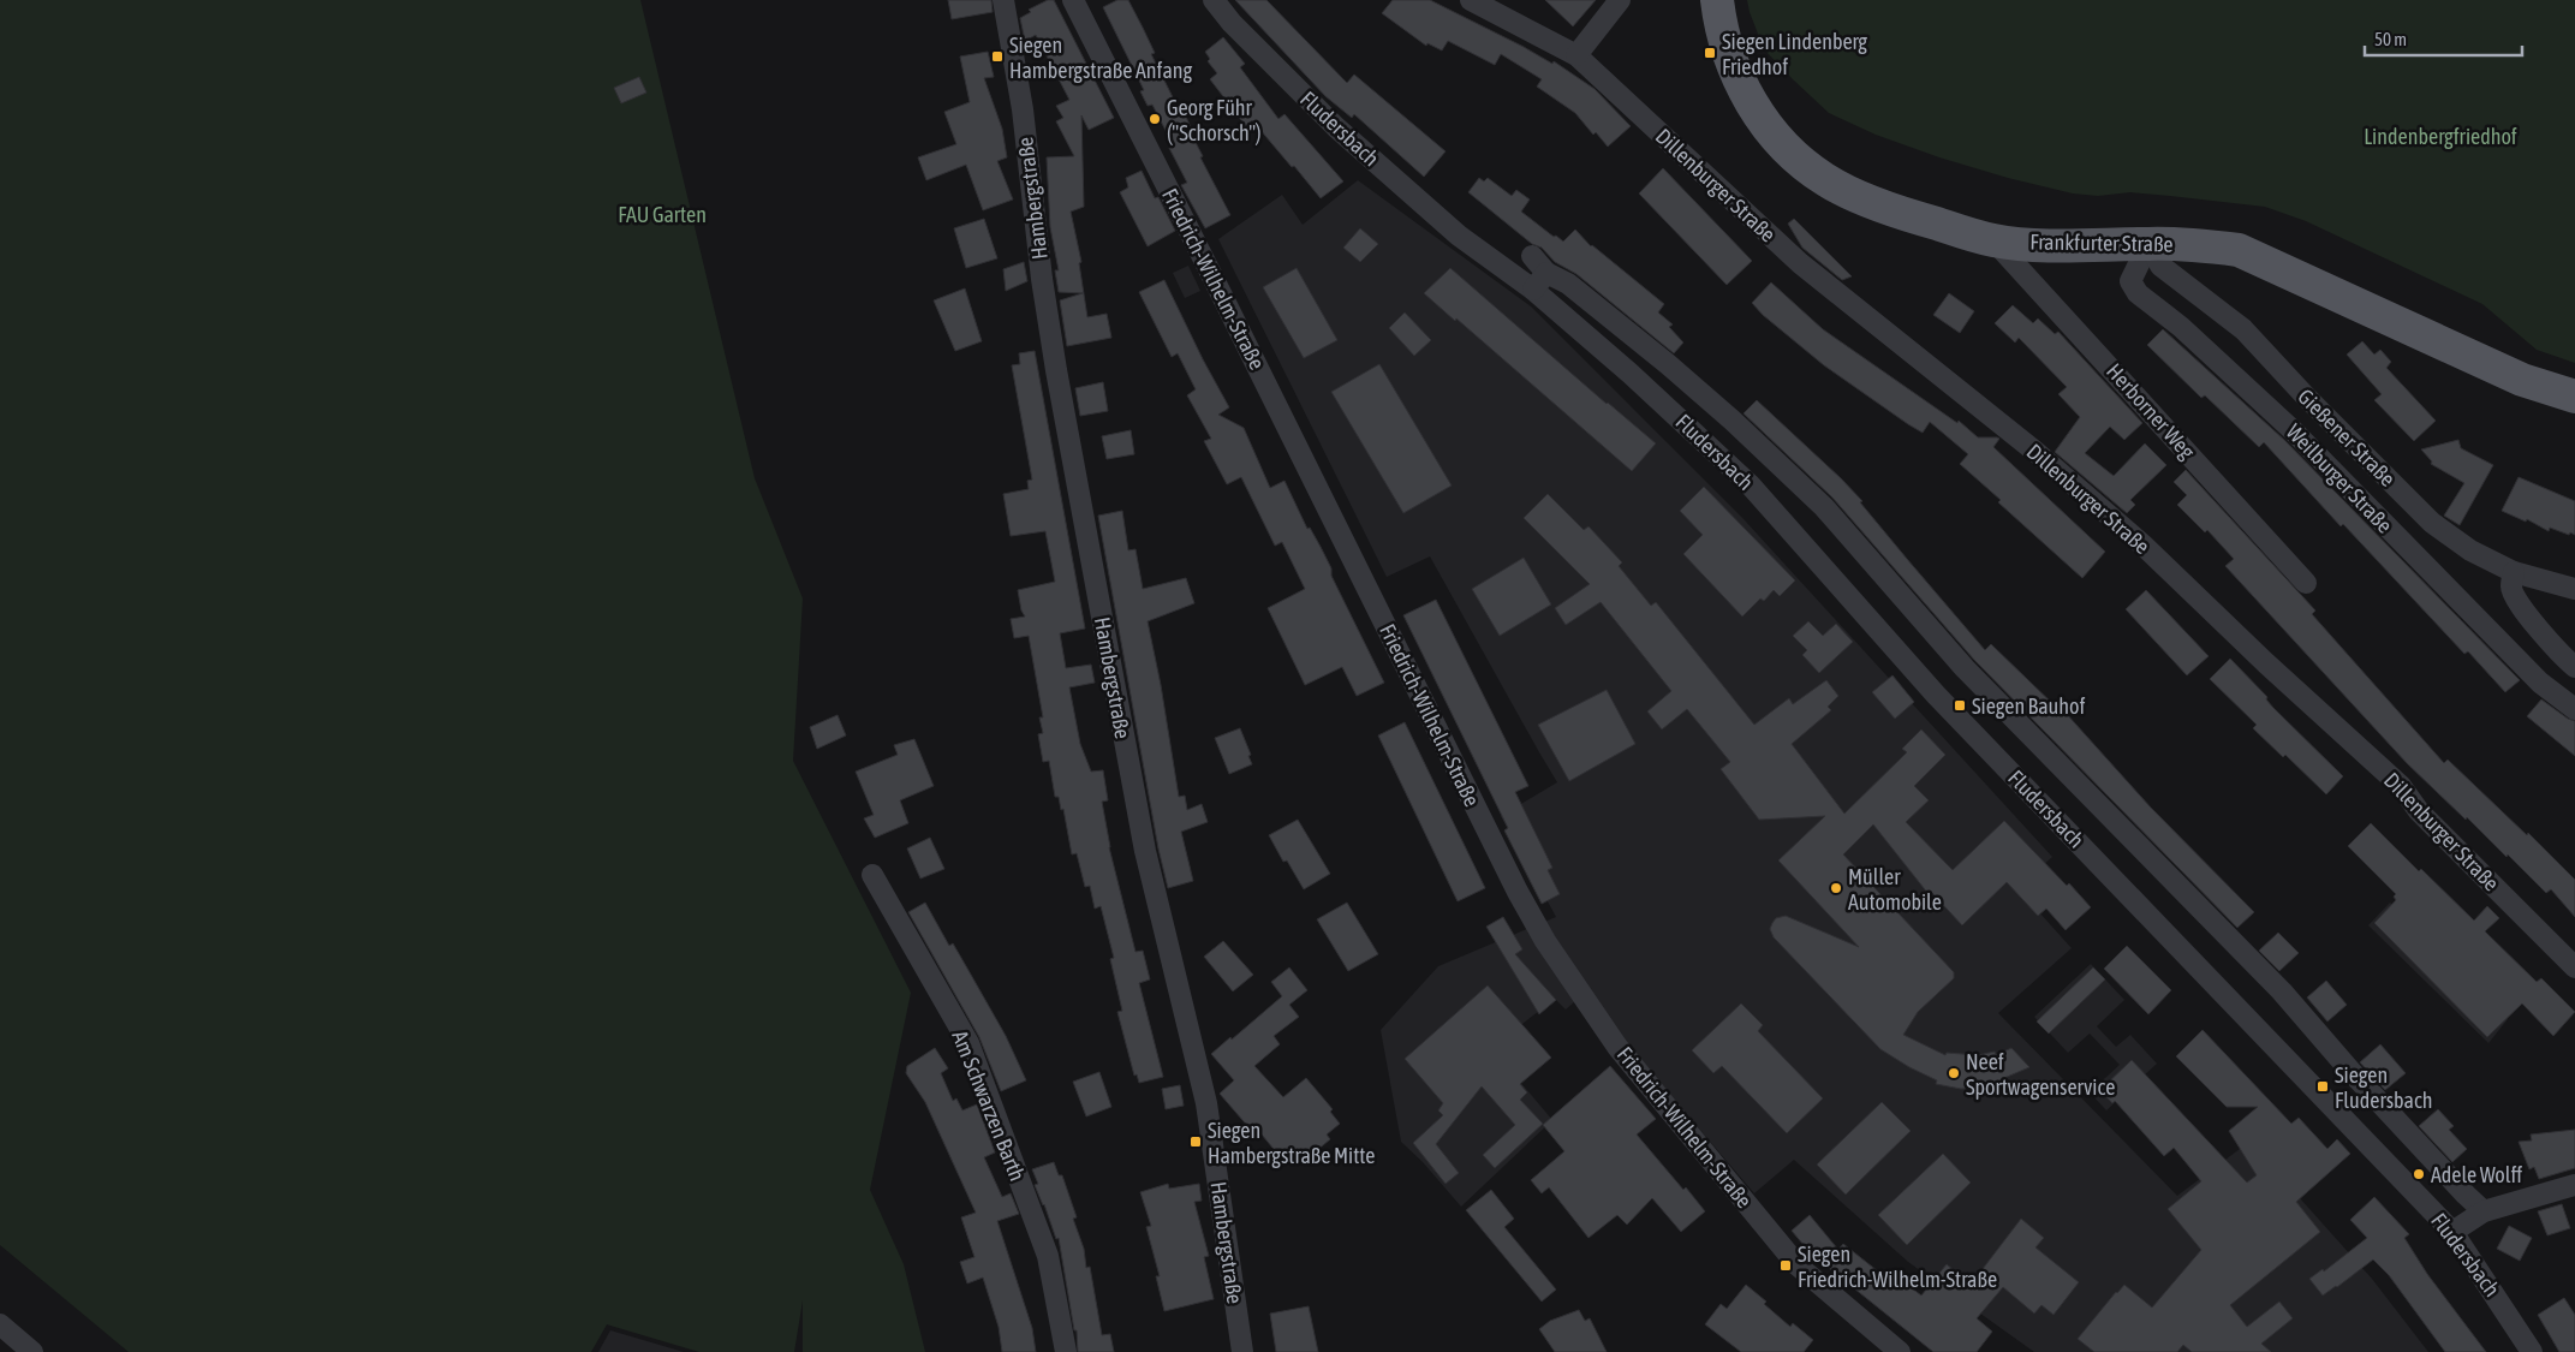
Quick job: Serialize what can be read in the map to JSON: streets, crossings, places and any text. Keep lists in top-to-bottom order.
{
  "streets": {
    "main road": ["Frankfurter Straße"],
    "street": [
      "Fludersbach",
      "Dillenburger Straße",
      "Hambergstraße",
      "Friedrich-Wilhelm-Straße",
      "Herborner Weg",
      "Gießener Straße",
      "Weilburger Straße",
      "Am Schwarzen Barth"
    ]
  },
  "crossings": [
    ["Frankfurter Straße", "Herborner Weg"],
    ["Frankfurter Straße", "Gießener Straße"],
    ["Frankfurter Straße", "Weilburger Straße"],
    ["Gießener Straße", "Weilburger Straße"]
  ],
  "parks": ["Lindenbergfriedhof", "FAU Garten"],
  "places": {
    "transit": [
      "Siegen Lindenberg Friedhof",
      "Siegen Hambergstraße Anfang",
      "Siegen Bauhof",
      "Siegen Fludersbach",
      "Siegen Hambergstraße Mitte",
      "Siegen Friedrich-Wilhelm-Straße"
    ],
    "other": [
      "Georg Führ (\"Schorsch\")",
      "Müller Automobile",
      "Neef Sportwagenservice",
      "Adele Wolff"
    ]
  },
  "scale_bar": "50 m"
}
